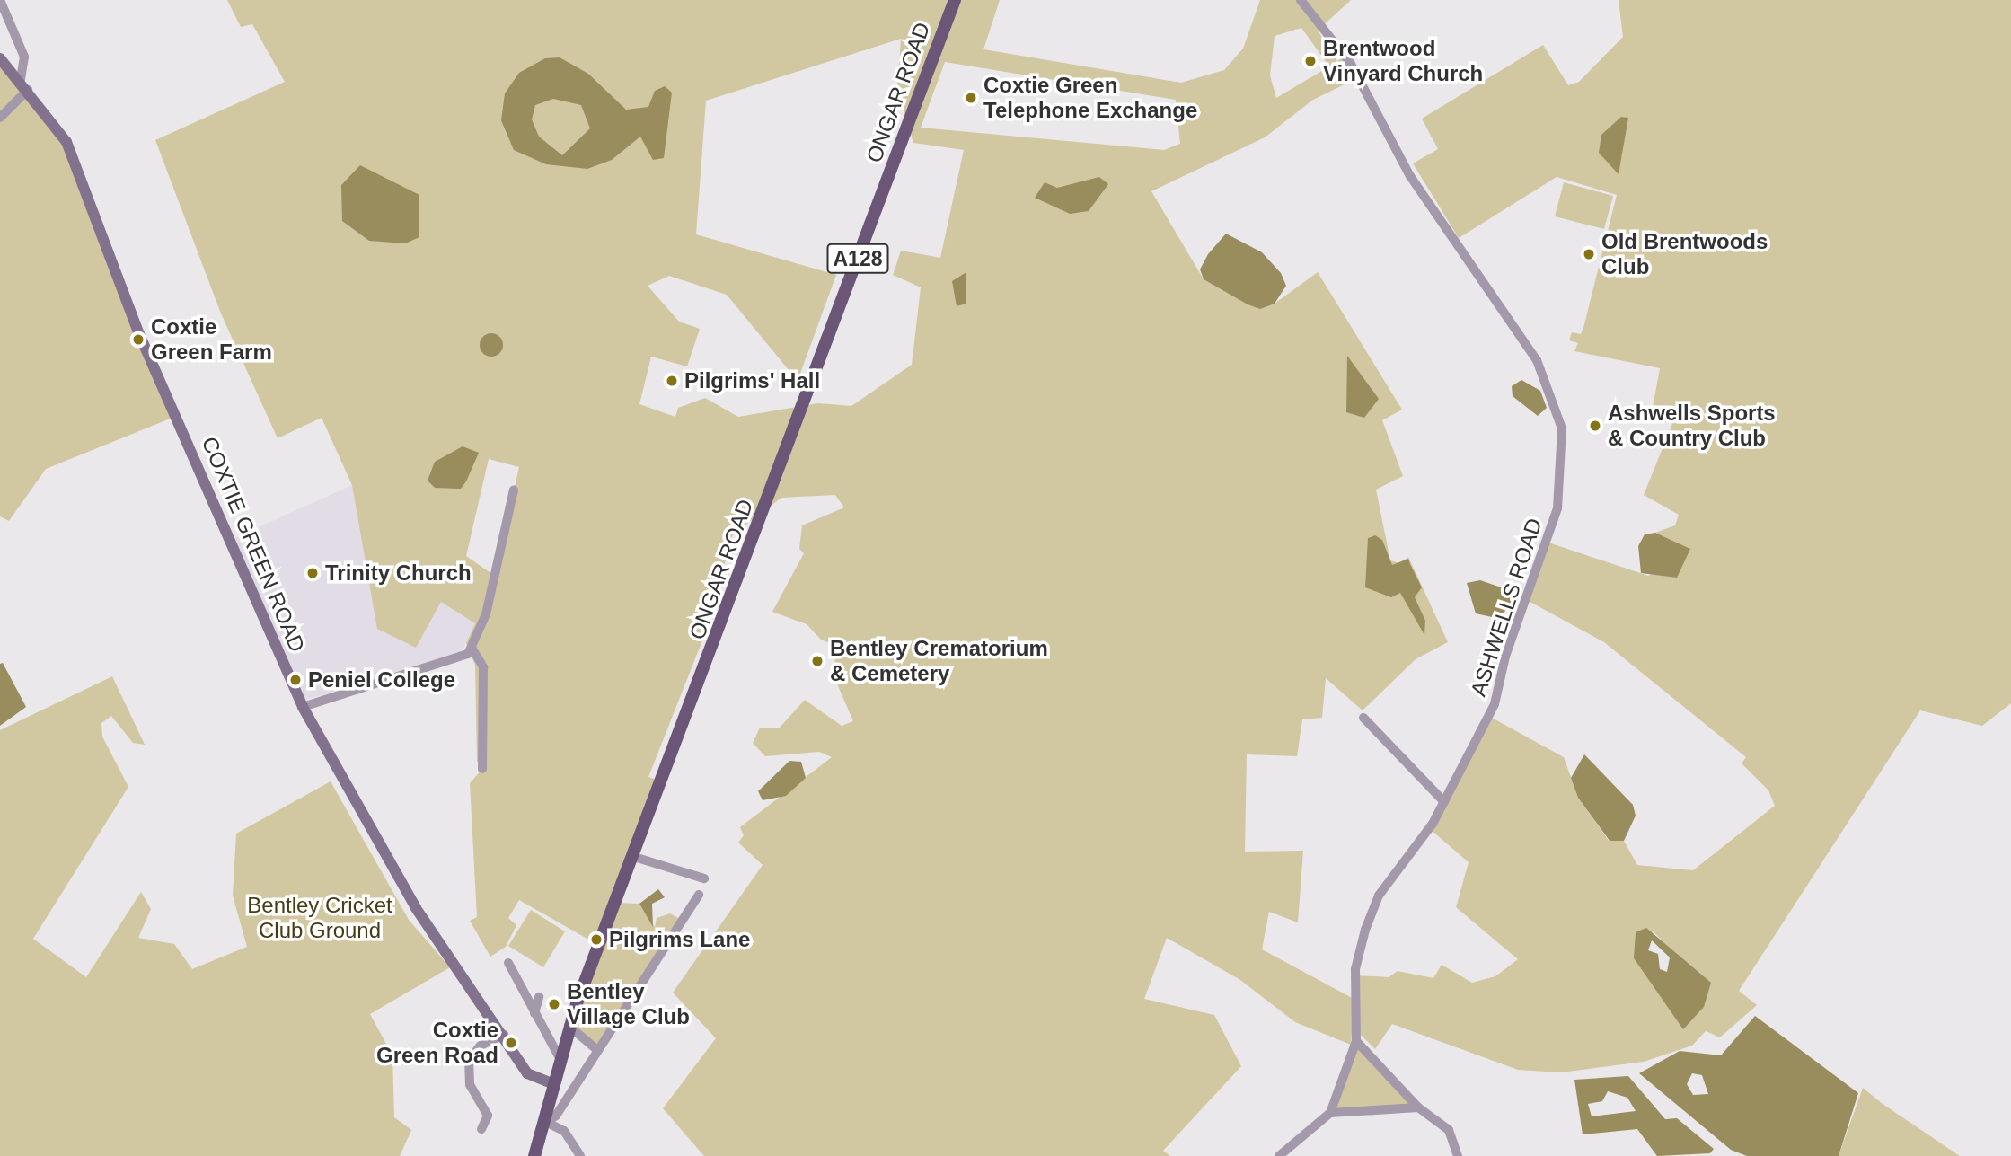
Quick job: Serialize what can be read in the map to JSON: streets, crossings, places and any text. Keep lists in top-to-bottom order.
{
  "streets": {
    "main road": ["ONGAR ROAD", "A128"],
    "street": ["COXTIE GREEN ROAD", "ASHWELLS ROAD"]
  },
  "crossings": [
    ["ONGAR ROAD", "COXTIE GREEN ROAD"]
  ],
  "parks": ["Bentley Cricket Club Ground"],
  "places": [
    "Brentwood Vinyard Church",
    "Coxtie Green Telephone Exchange",
    "Old Brentwoods Club",
    "Coxtie Green Farm",
    "Pilgrims' Hall",
    "Ashwells Sports & Country Club",
    "Trinity Church",
    "Bentley Crematorium & Cemetery",
    "Peniel College",
    "Pilgrims Lane",
    "Bentley Village Club",
    "Coxtie Green Road"
  ]
}
